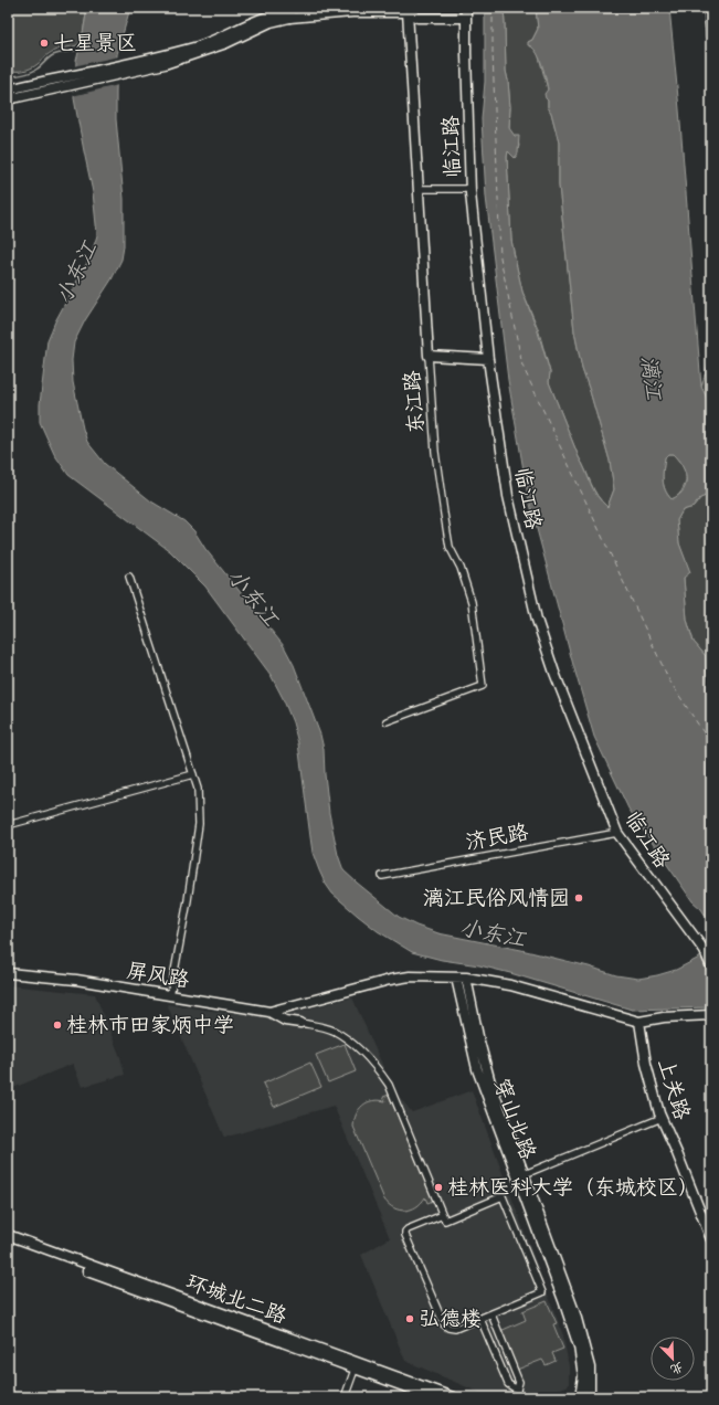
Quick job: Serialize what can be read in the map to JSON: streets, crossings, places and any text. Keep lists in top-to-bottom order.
{
  "streets": {
    "street": [
      "临江路",
      "东江路",
      "济民路",
      "屏风路",
      "上关路",
      "穿山北路",
      "环城北二路"
    ]
  },
  "crossings": [
    ["临江路", "济民路"]
  ],
  "water": ["小东江", "漓江"],
  "places": [
    "七星景区",
    "漓江民俗风情园",
    "桂林市田家炳中学",
    "桂林医科大学（东城校区）",
    "弘德楼"
  ],
  "north": "bottom right"
}
